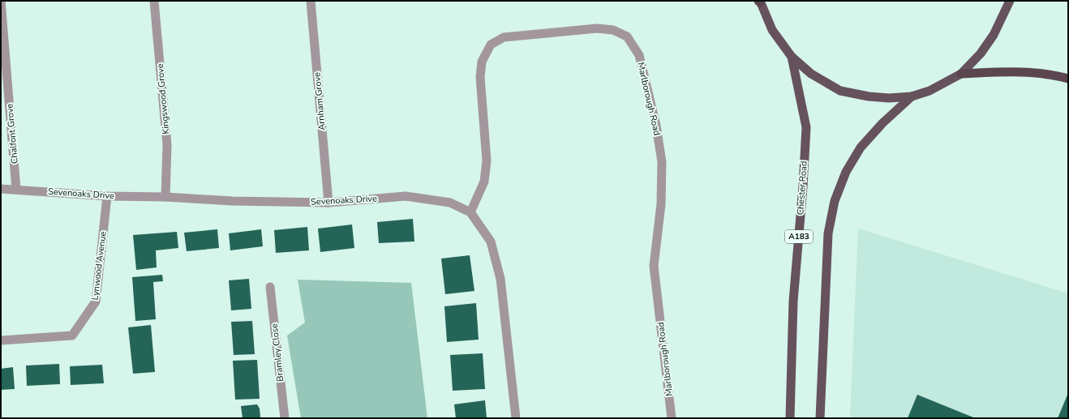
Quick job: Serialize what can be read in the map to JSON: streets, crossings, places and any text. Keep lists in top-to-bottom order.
{
  "streets": {
    "main road": ["Chester Road", "A183"],
    "street": [
      "Kingswood Grove",
      "Marlborough Road",
      "Arnham Grove",
      "Chalfont Grove",
      "Sevenoaks Drive",
      "Lynwood Avenue",
      "Bramley Close"
    ]
  },
  "crossings": [
    ["Kingswood Grove", "Sevenoaks Drive"],
    ["Marlborough Road", "Sevenoaks Drive"],
    ["Arnham Grove", "Sevenoaks Drive"],
    ["Chalfont Grove", "Sevenoaks Drive"],
    ["Sevenoaks Drive", "Lynwood Avenue"]
  ]
}
